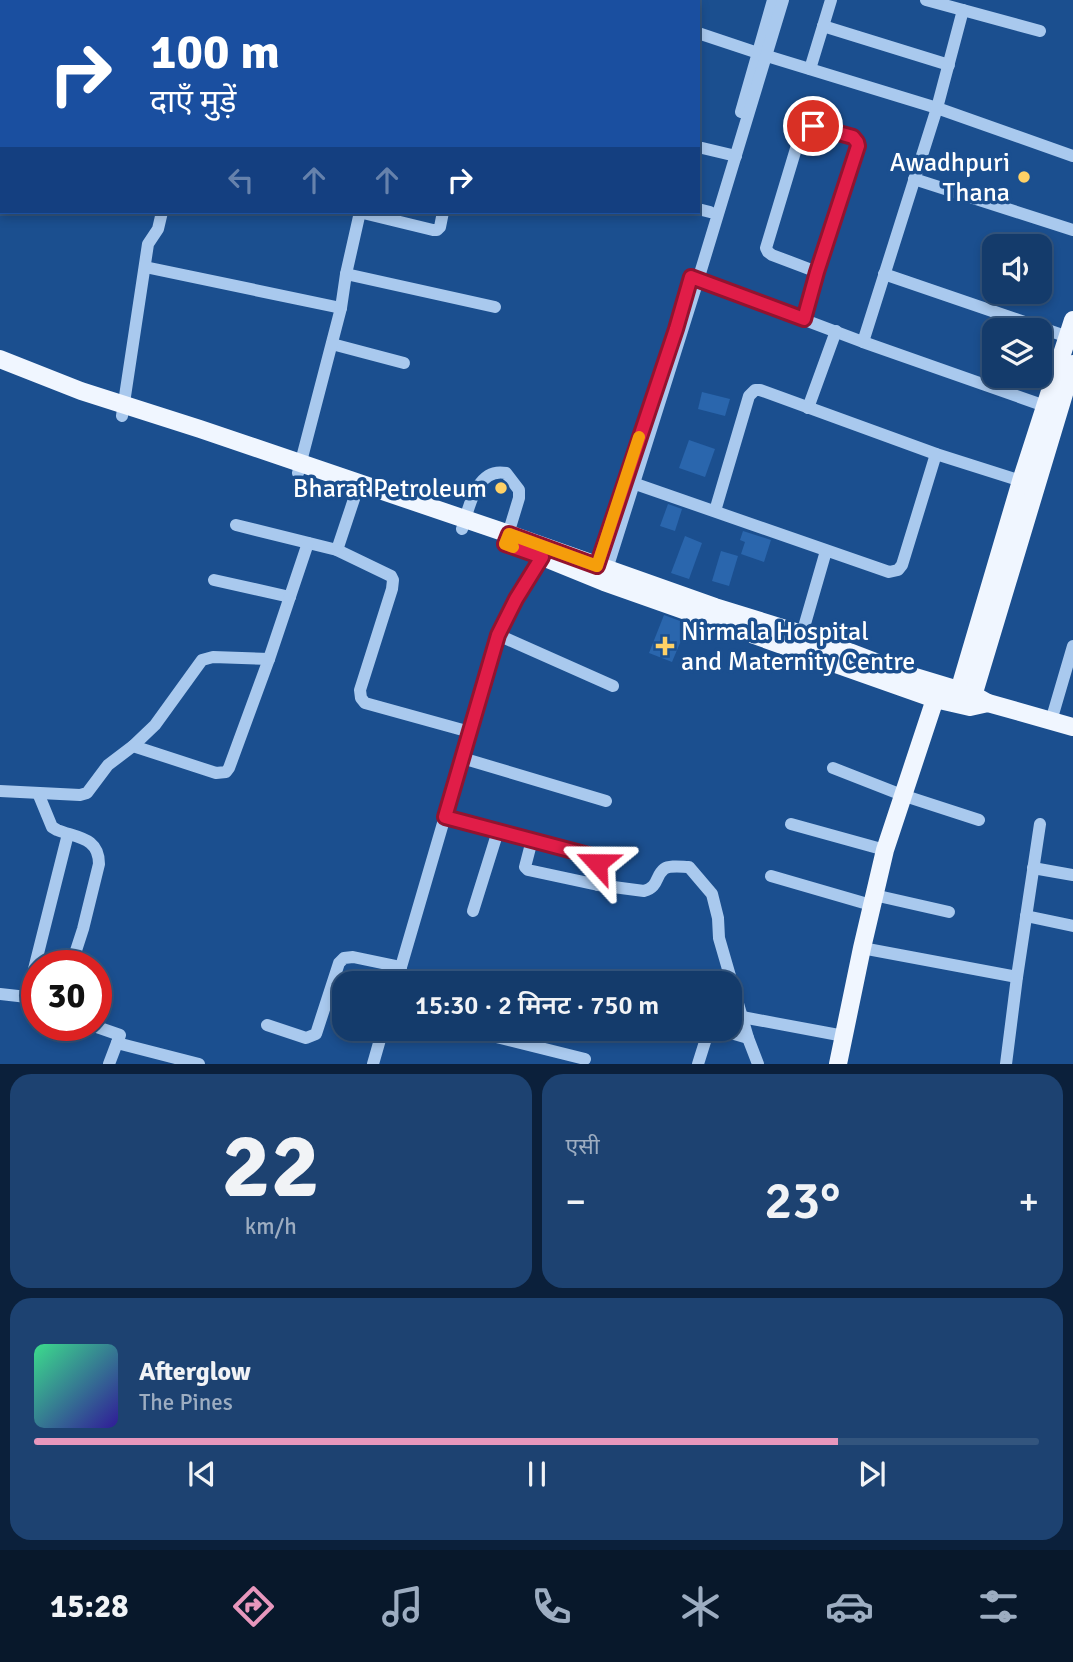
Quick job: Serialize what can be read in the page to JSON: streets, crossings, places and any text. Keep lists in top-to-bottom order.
{
  "places": {
    "other": ["Awadhpuri Thana", "Bharat Petroleum"],
    "health": ["Nirmala Hospital and Maternity Centre"]
  },
  "page": {
    "turn": ["100 m", "दाएँ मुड़ें"],
    "limit": "30",
    "trip": "15:30 · 2 मिनट · 750 m",
    "tile": [
      ["22", "km/h"],
      "एसी"
    ],
    "heat": ["−", "23°", "+"],
    "song": ["Afterglow", "The Pines"],
    "tabs": "15:28"
  }
}
